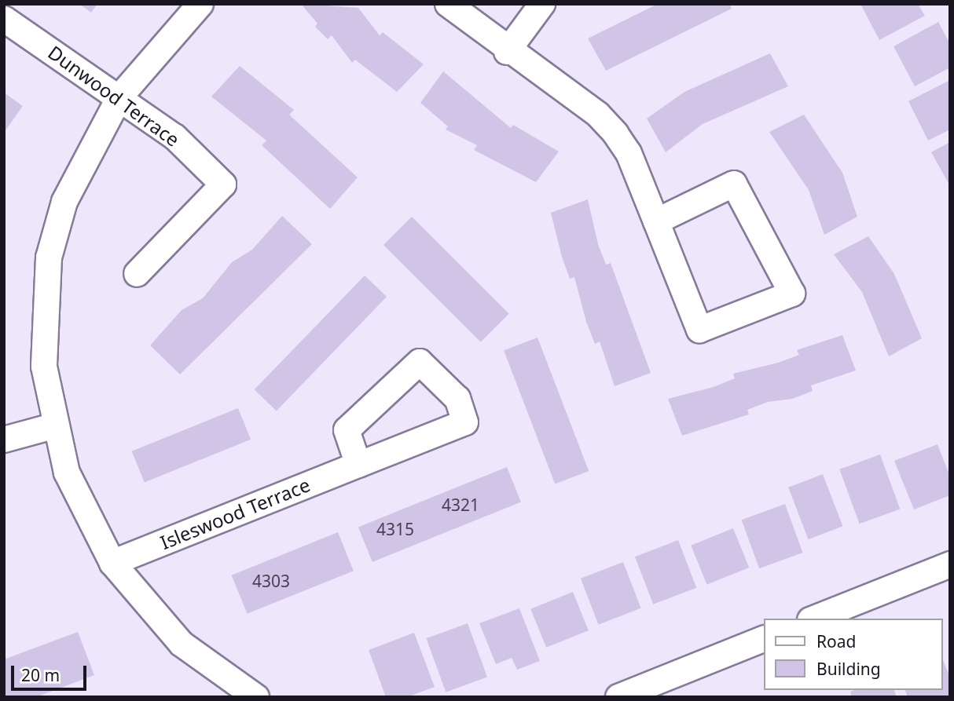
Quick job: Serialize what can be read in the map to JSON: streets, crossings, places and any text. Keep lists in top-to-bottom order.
{
  "streets": {
    "street": ["Dunwood Terrace", "Isleswood Terrace"]
  },
  "house_numbers": ["4321", "4315", "4303"],
  "legend": ["Road", "Building"],
  "scale_bar": "20 m"
}
